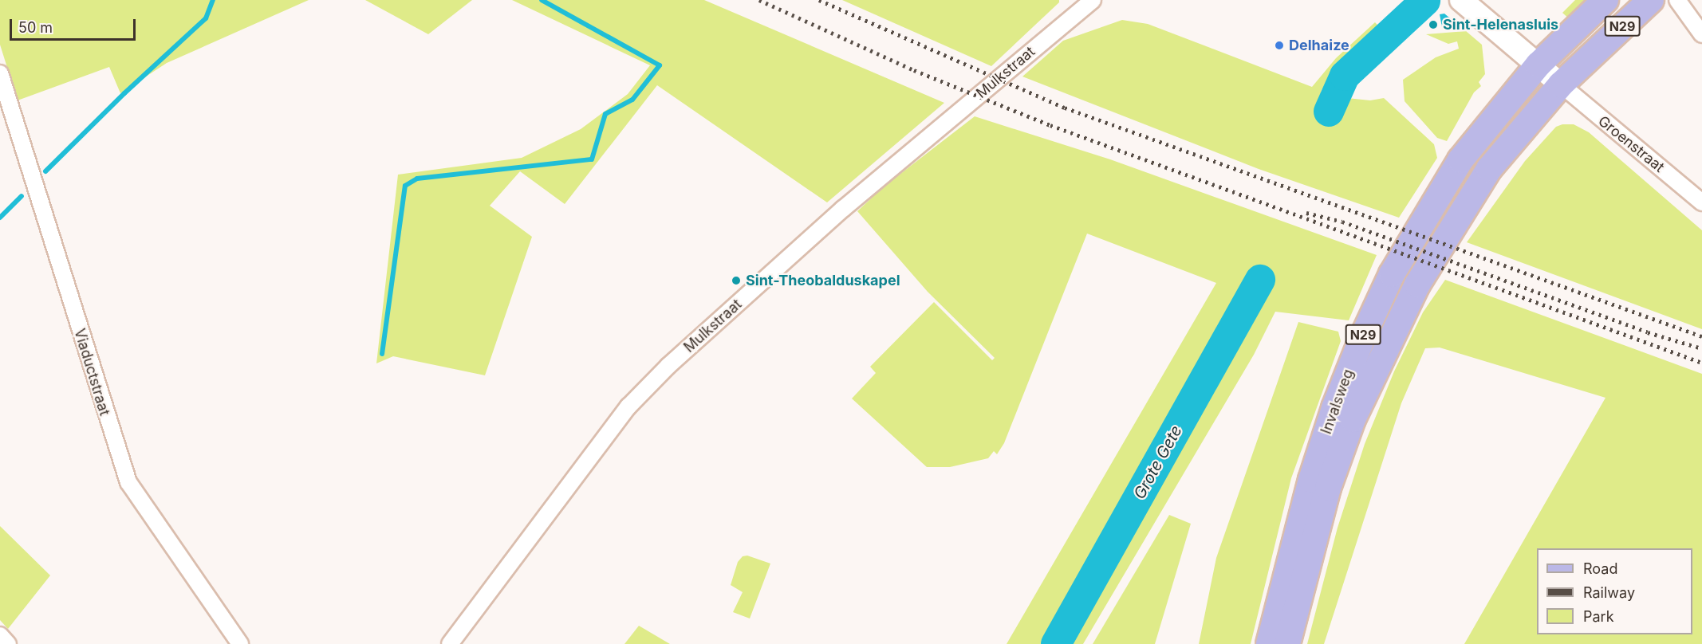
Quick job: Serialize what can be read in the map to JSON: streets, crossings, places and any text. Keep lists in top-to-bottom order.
{
  "streets": {
    "main road": ["N29", "Invalsweg"],
    "street": ["Mulkstraat", "Groenstraat", "Viaductstraat"]
  },
  "crossings": [
    ["N29", "Groenstraat"],
    ["N29", "Invalsweg"],
    ["Groenstraat", "Invalsweg"]
  ],
  "water": ["Grote Gete"],
  "places": ["Sint-Helenasluis", "Delhaize", "Sint-Theobalduskapel"],
  "legend": ["Road", "Railway", "Park"],
  "scale_bar": "50 m"
}
